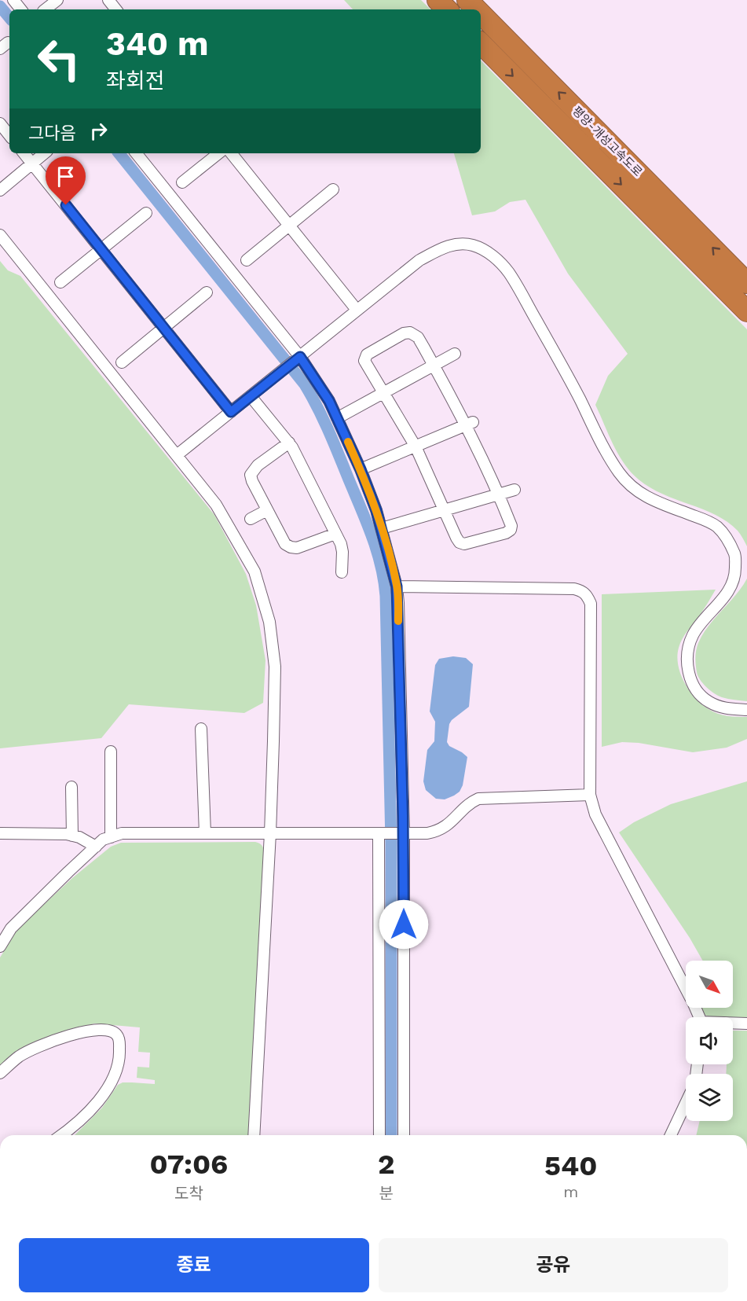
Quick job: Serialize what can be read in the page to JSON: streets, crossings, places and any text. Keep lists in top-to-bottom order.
{
  "streets": {
    "highway": ["평양-개성고속도로"]
  },
  "north": "bottom right",
  "page": {
    "turn": ["340 m", "좌회전"],
    "then": "그다음",
    "eta": [
      "07:06",
      "도착",
      "2",
      "분",
      "540",
      "m"
    ],
    "buttons": ["종료", "공유"]
  }
}
